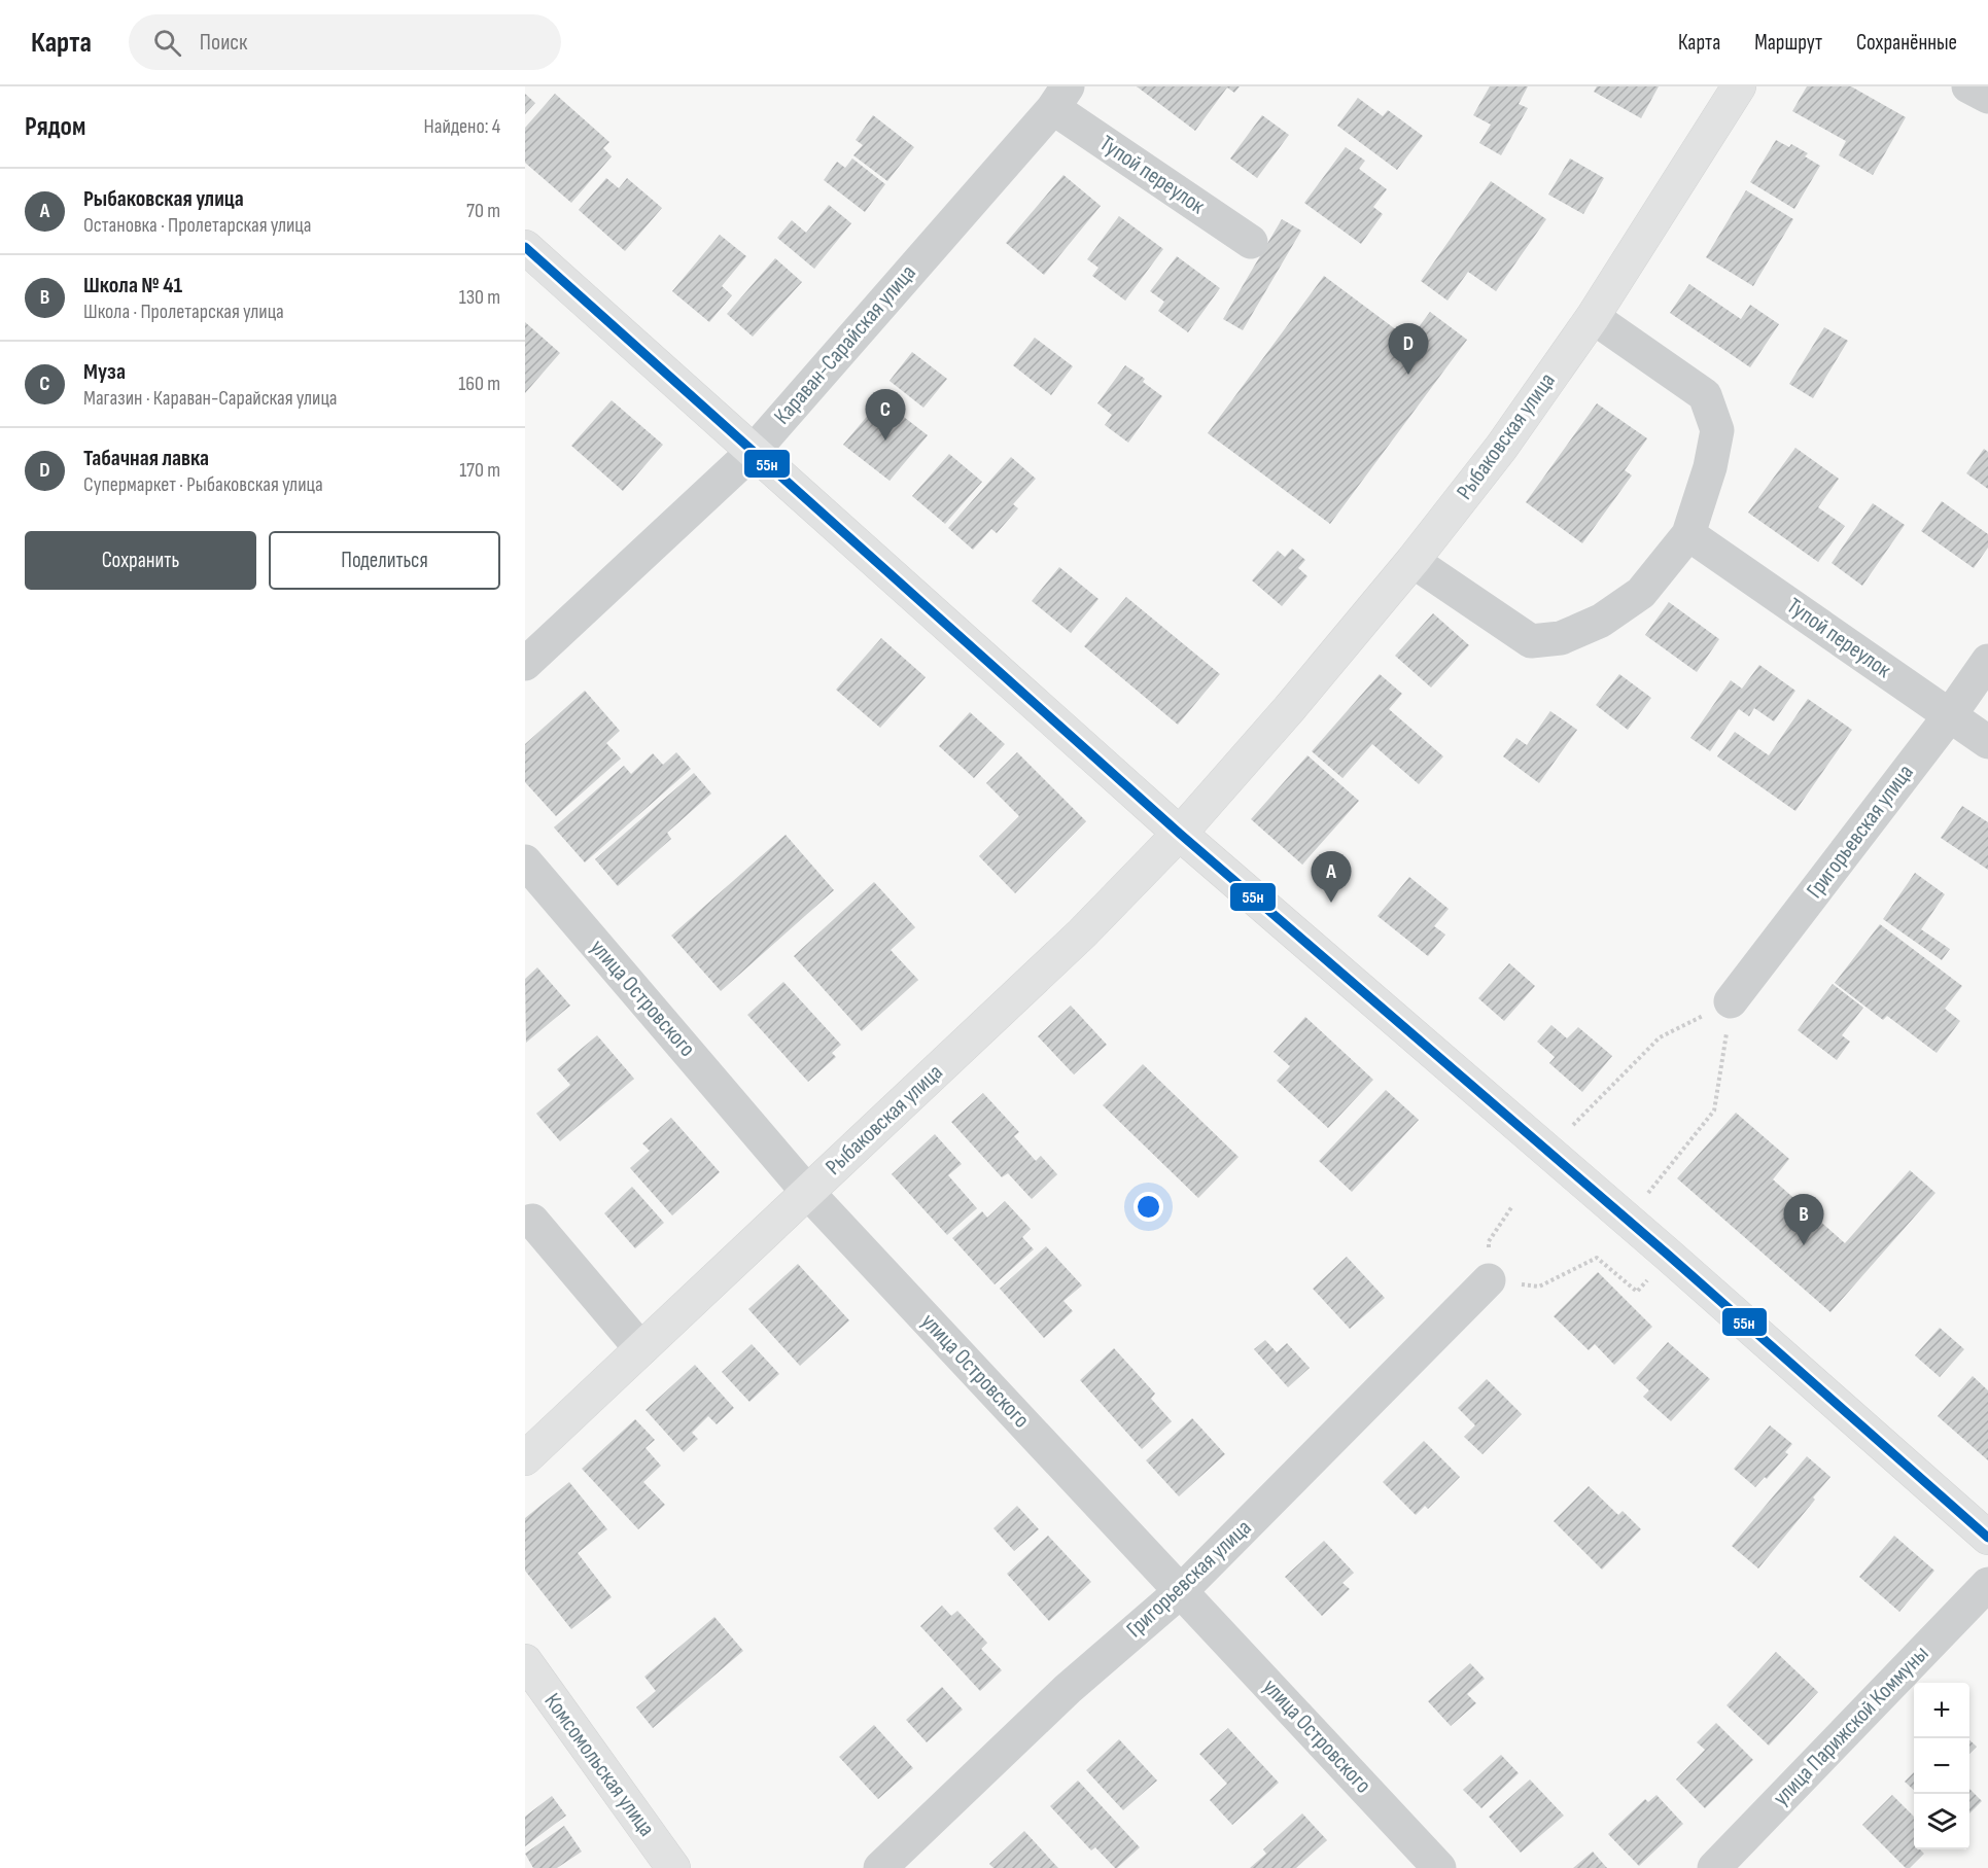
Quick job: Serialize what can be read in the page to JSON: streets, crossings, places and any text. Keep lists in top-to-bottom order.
{
  "streets": {
    "main road": ["Рыбаковская улица", "Комсомольская улица"],
    "street": [
      "Тупой переулок",
      "Караван-Сарайская улица",
      "Григорьевская улица",
      "улица Островского",
      "улица Парижской Коммуны"
    ]
  },
  "crossings": [
    ["Тупой переулок", "Караван-Сарайская улица"],
    ["Тупой переулок", "Григорьевская улица"],
    ["Рыбаковская улица", "улица Островского"],
    ["Григорьевская улица", "улица Островского"]
  ],
  "lines": ["transit line 55н"],
  "page": {
    "header": "Карта",
    "search": "Поиск",
    "nav": ["Карта", "Маршрут", "Сохранённые"],
    "heading": ["Рядом", "Найдено: 4"],
    "list": [
      {
        "mark": "A",
        "name": "Рыбаковская улица",
        "note": "Остановка · Пролетарская улица",
        "value": "70 m"
      },
      {
        "mark": "B",
        "name": "Школа № 41",
        "note": "Школа · Пролетарская улица",
        "value": "130 m"
      },
      {
        "mark": "C",
        "name": "Муза",
        "note": "Магазин · Караван-Сарайская улица",
        "value": "160 m"
      },
      {
        "mark": "D",
        "name": "Табачная лавка",
        "note": "Супермаркет · Рыбаковская улица",
        "value": "170 m"
      }
    ],
    "pins": [
      "D",
      "C",
      "A",
      "B"
    ],
    "buttons": ["Сохранить", "Поделиться"],
    "map_buttons": ["+", "−"]
  }
}
